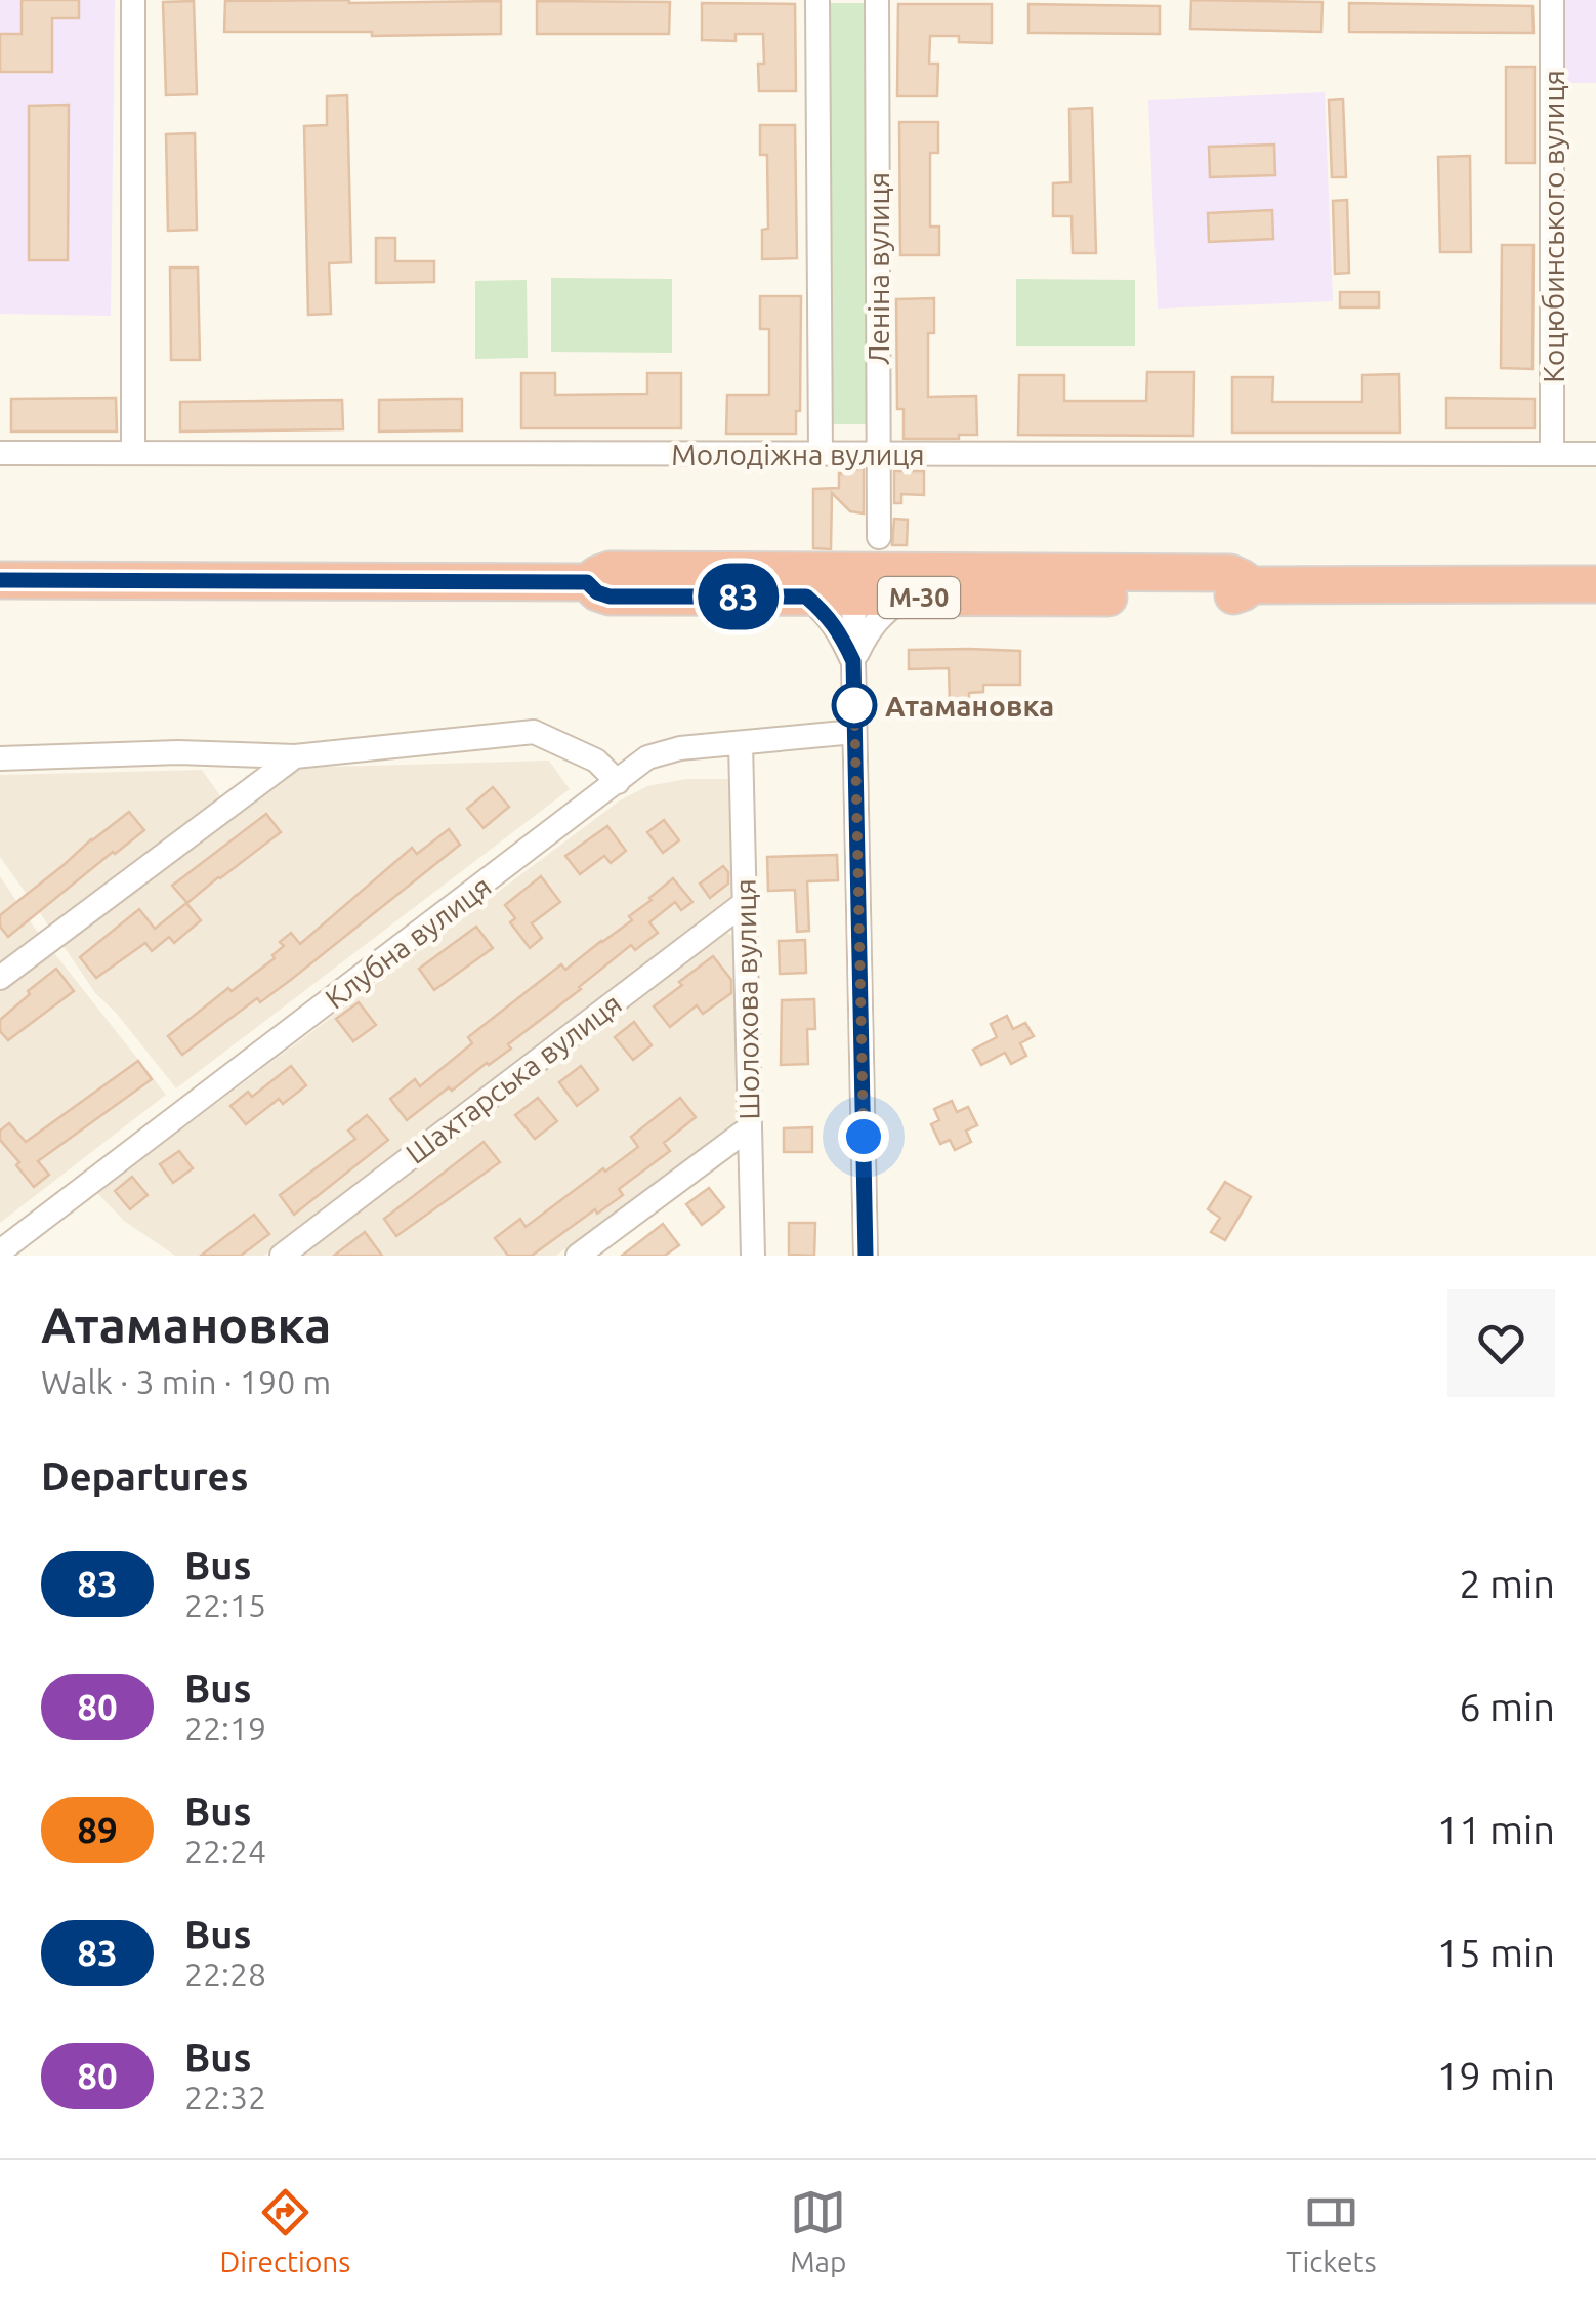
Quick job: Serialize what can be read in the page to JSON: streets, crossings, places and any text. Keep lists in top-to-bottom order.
{
  "streets": {
    "highway": ["М-30"],
    "street": [
      "Коцюбинського вулиця",
      "Леніна вулиця",
      "Молодіжна вулиця",
      "Клубна вулиця",
      "Шолохова вулиця",
      "Шахтарська вулиця"
    ]
  },
  "crossings": [
    ["Коцюбинського вулиця", "Молодіжна вулиця"],
    ["Леніна вулиця", "Молодіжна вулиця"],
    ["Леніна вулиця", "М-30"],
    ["Леніна вулиця", "Клубна вулиця"],
    ["Клубна вулиця", "Шолохова вулиця"],
    ["Шолохова вулиця", "Шахтарська вулиця"]
  ],
  "places": ["Атамановка"],
  "lines": ["bus line 83"],
  "page": {
    "on_map": "83",
    "heading": [
      ["Атамановка", "Walk · 3 min · 190 m"],
      "Departures"
    ],
    "list": [
      {
        "mark": "83",
        "name": "Bus",
        "note": "22:15",
        "value": "2 min"
      },
      {
        "mark": "80",
        "name": "Bus",
        "note": "22:19",
        "value": "6 min"
      },
      {
        "mark": "89",
        "name": "Bus",
        "note": "22:24",
        "value": "11 min"
      },
      {
        "mark": "83",
        "name": "Bus",
        "note": "22:28",
        "value": "15 min"
      },
      {
        "mark": "80",
        "name": "Bus",
        "note": "22:32",
        "value": "19 min"
      }
    ],
    "tabs": ["Directions", "Map", "Tickets"]
  }
}
